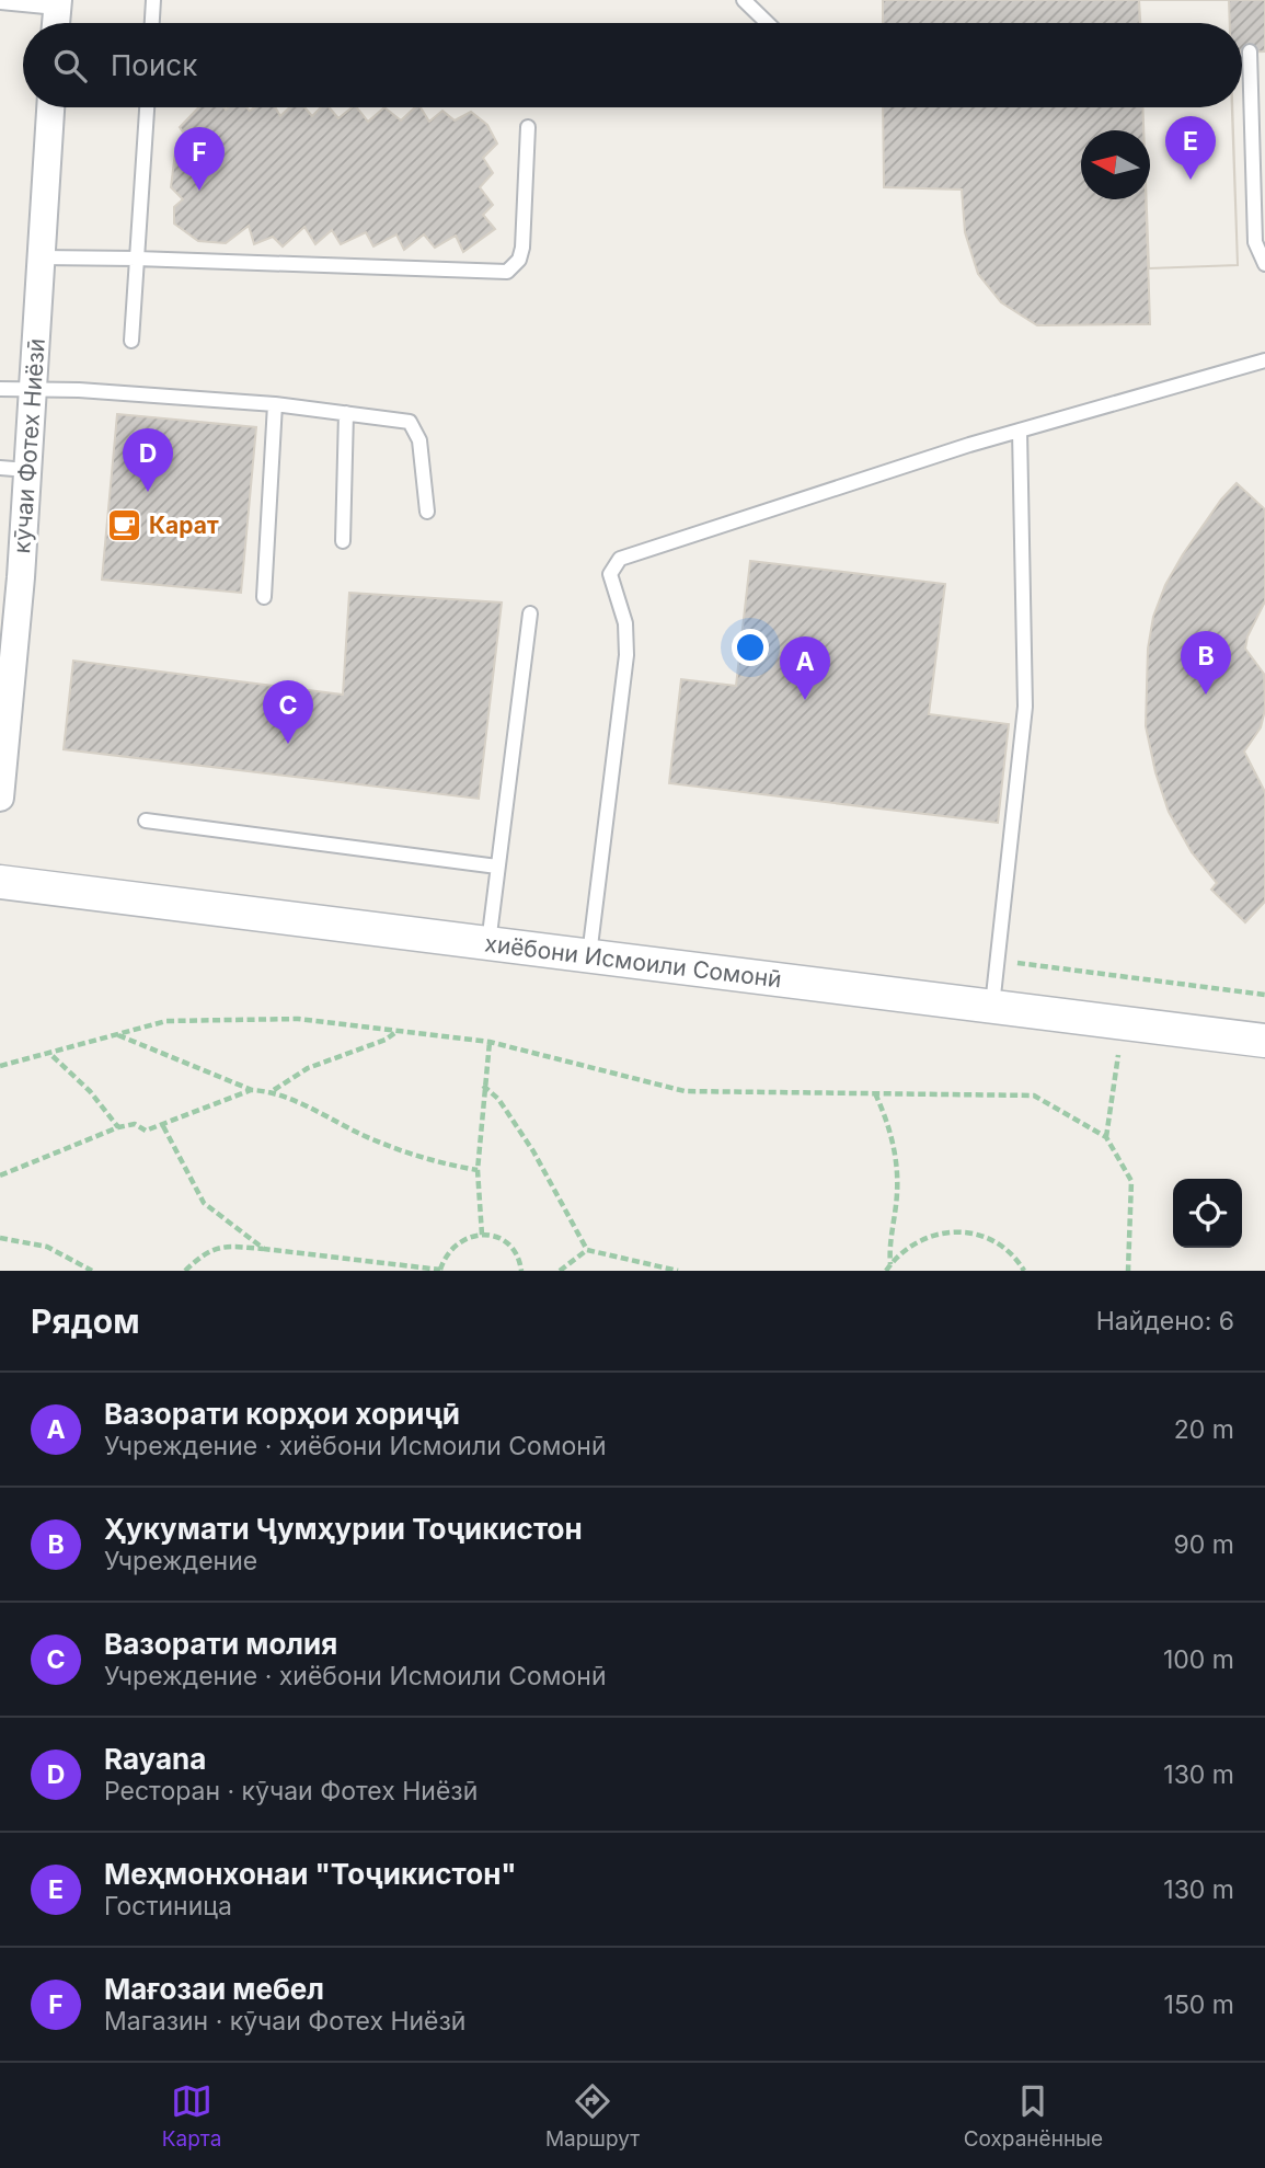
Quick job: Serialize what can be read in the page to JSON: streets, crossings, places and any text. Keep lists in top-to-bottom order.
{
  "streets": {
    "street": ["кӯчаи Фотех Ниёзӣ", "хиёбони Исмоили Сомонӣ"]
  },
  "places": {
    "cafe": ["Карат"]
  },
  "north": "left",
  "page": {
    "search": "Поиск",
    "pins": [
      "E",
      "F",
      "D",
      "B",
      "A",
      "C"
    ],
    "heading": ["Рядом", "Найдено: 6"],
    "list": [
      {
        "mark": "A",
        "name": "Вазорати корҳои хориҷӣ",
        "note": "Учреждение · хиёбони Исмоили Сомонӣ",
        "value": "20 m"
      },
      {
        "mark": "B",
        "name": "Ҳукумати Ҷумҳурии Тоҷикистон",
        "note": "Учреждение",
        "value": "90 m"
      },
      {
        "mark": "C",
        "name": "Вазорати молия",
        "note": "Учреждение · хиёбони Исмоили Сомонӣ",
        "value": "100 m"
      },
      {
        "mark": "D",
        "name": "Rayana",
        "note": "Ресторан · кӯчаи Фотех Ниёзӣ",
        "value": "130 m"
      },
      {
        "mark": "E",
        "name": "Меҳмонхонаи \"Тоҷикистон\"",
        "note": "Гостиница",
        "value": "130 m"
      },
      {
        "mark": "F",
        "name": "Мағозаи мебел",
        "note": "Магазин · кӯчаи Фотех Ниёзӣ",
        "value": "150 m"
      }
    ],
    "nav": ["Карта", "Маршрут", "Сохранённые"]
  }
}
